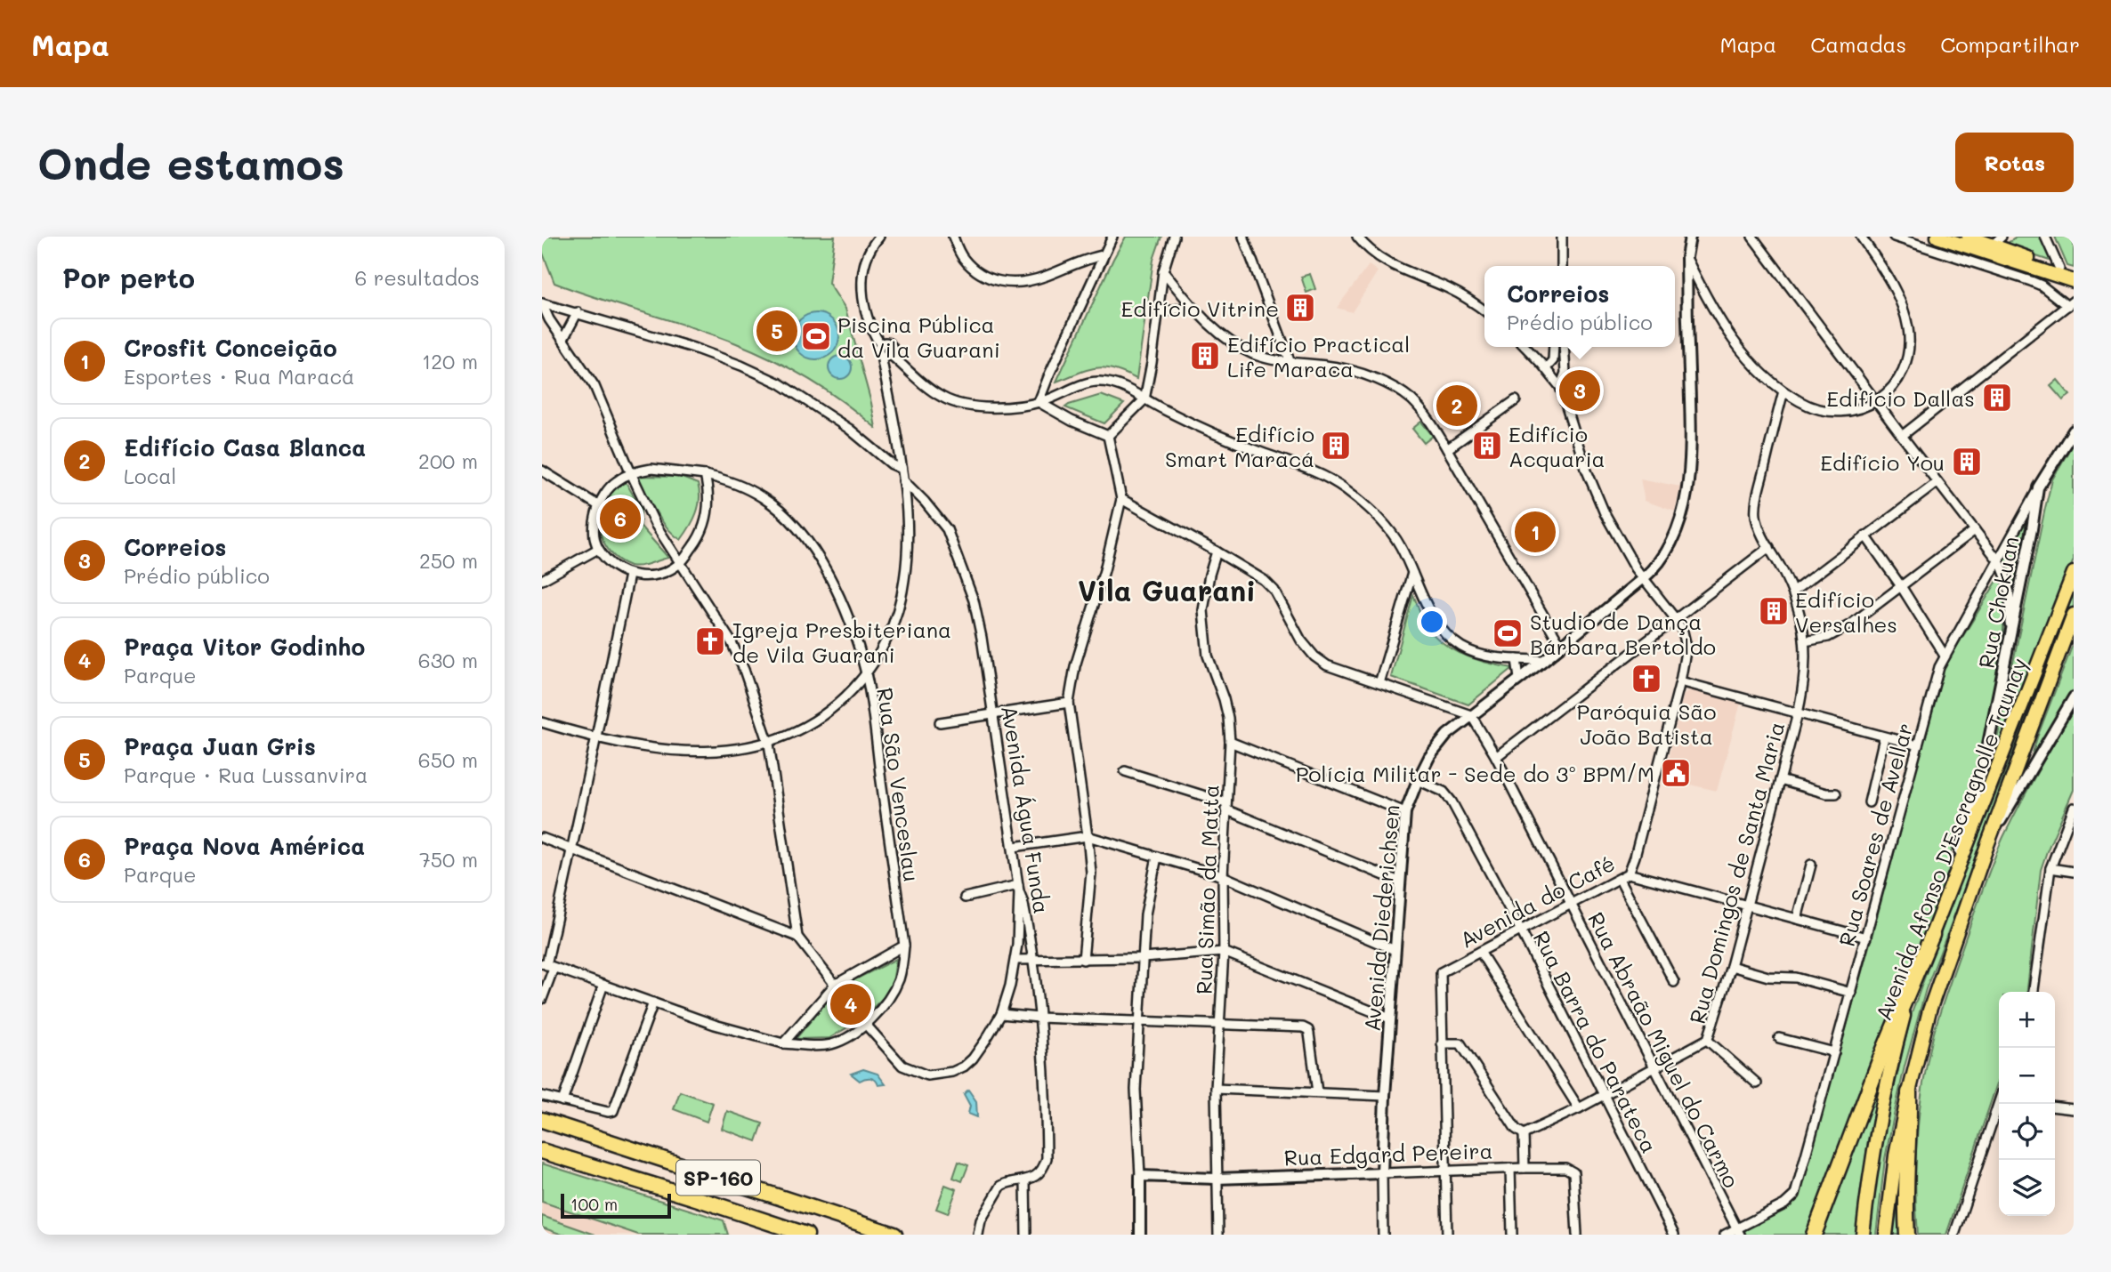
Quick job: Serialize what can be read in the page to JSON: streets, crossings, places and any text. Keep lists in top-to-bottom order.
{
  "streets": {
    "highway": ["SP-160"],
    "main road": ["Avenida Afonso D'Escragnolle Taunay"],
    "street": [
      "Rua Chokuan",
      "Rua São Venceslau",
      "Avenida Água Funda",
      "Rua Soares de Avellar",
      "Rua Domingos de Santa Maria",
      "Rua Simão da Matta",
      "Avenida do Café",
      "Avenida Diederichsen",
      "Rua Barra do Parateca",
      "Rua Abraão Miguel do Carmo",
      "Rua Edgard Pereira"
    ]
  },
  "crossings": [
    ["Rua Chokuan", "Rua Soares de Avellar"],
    ["Rua Chokuan", "Avenida Afonso D'Escragnolle Taunay"],
    ["Rua Soares de Avellar", "Rua Abraão Miguel do Carmo"],
    ["Rua Domingos de Santa Maria", "Rua Barra do Parateca"],
    ["Rua Domingos de Santa Maria", "Rua Abraão Miguel do Carmo"],
    ["Rua Simão da Matta", "Rua Edgard Pereira"],
    ["Avenida do Café", "Avenida Diederichsen"],
    ["Avenida do Café", "Rua Barra do Parateca"],
    ["Avenida do Café", "Rua Abraão Miguel do Carmo"],
    ["Avenida Diederichsen", "Rua Barra do Parateca"],
    ["Avenida Diederichsen", "Rua Abraão Miguel do Carmo"],
    ["Avenida Diederichsen", "Rua Edgard Pereira"]
  ],
  "districts": ["Vila Guarani"],
  "places": {
    "building": [
      "Edifício Vitrine",
      "Edifício Practical Life Maraca",
      "Edifício Dallas",
      "Edifício Smart Maracá",
      "Edifício Acquaria",
      "Edifício You",
      "Edifício Versalhes"
    ],
    "sports": ["Piscina Pública da Vila Guarani", "Studio de Dança Bárbara Bertoldo"],
    "church": ["Igreja Presbiteriana de Vila Guarani", "Paróquia São João Batista"],
    "public building": ["Polícia Militar - Sede do 3º BPM/M"]
  },
  "scale_bar": "100 m",
  "page": {
    "header": "Mapa",
    "nav": ["Mapa", "Camadas", "Compartilhar"],
    "buttons": "Rotas",
    "title": "Onde estamos",
    "heading": ["Por perto", "6 resultados"],
    "popup": ["Correios", "Prédio público"],
    "pins": [
      "5",
      "3",
      "2",
      "6",
      "1",
      "4"
    ],
    "list": [
      {
        "mark": "1",
        "name": "Crosfit Conceição",
        "note": "Esportes · Rua Maracá",
        "value": "120 m"
      },
      {
        "mark": "2",
        "name": "Edifício Casa Blanca",
        "note": "Local",
        "value": "200 m"
      },
      {
        "mark": "3",
        "name": "Correios",
        "note": "Prédio público",
        "value": "250 m"
      },
      {
        "mark": "4",
        "name": "Praça Vitor Godinho",
        "note": "Parque",
        "value": "630 m"
      },
      {
        "mark": "5",
        "name": "Praça Juan Gris",
        "note": "Parque · Rua Lussanvira",
        "value": "650 m"
      },
      {
        "mark": "6",
        "name": "Praça Nova América",
        "note": "Parque",
        "value": "750 m"
      }
    ],
    "map_buttons": ["+", "−"],
    "scale": "100 m"
  }
}
